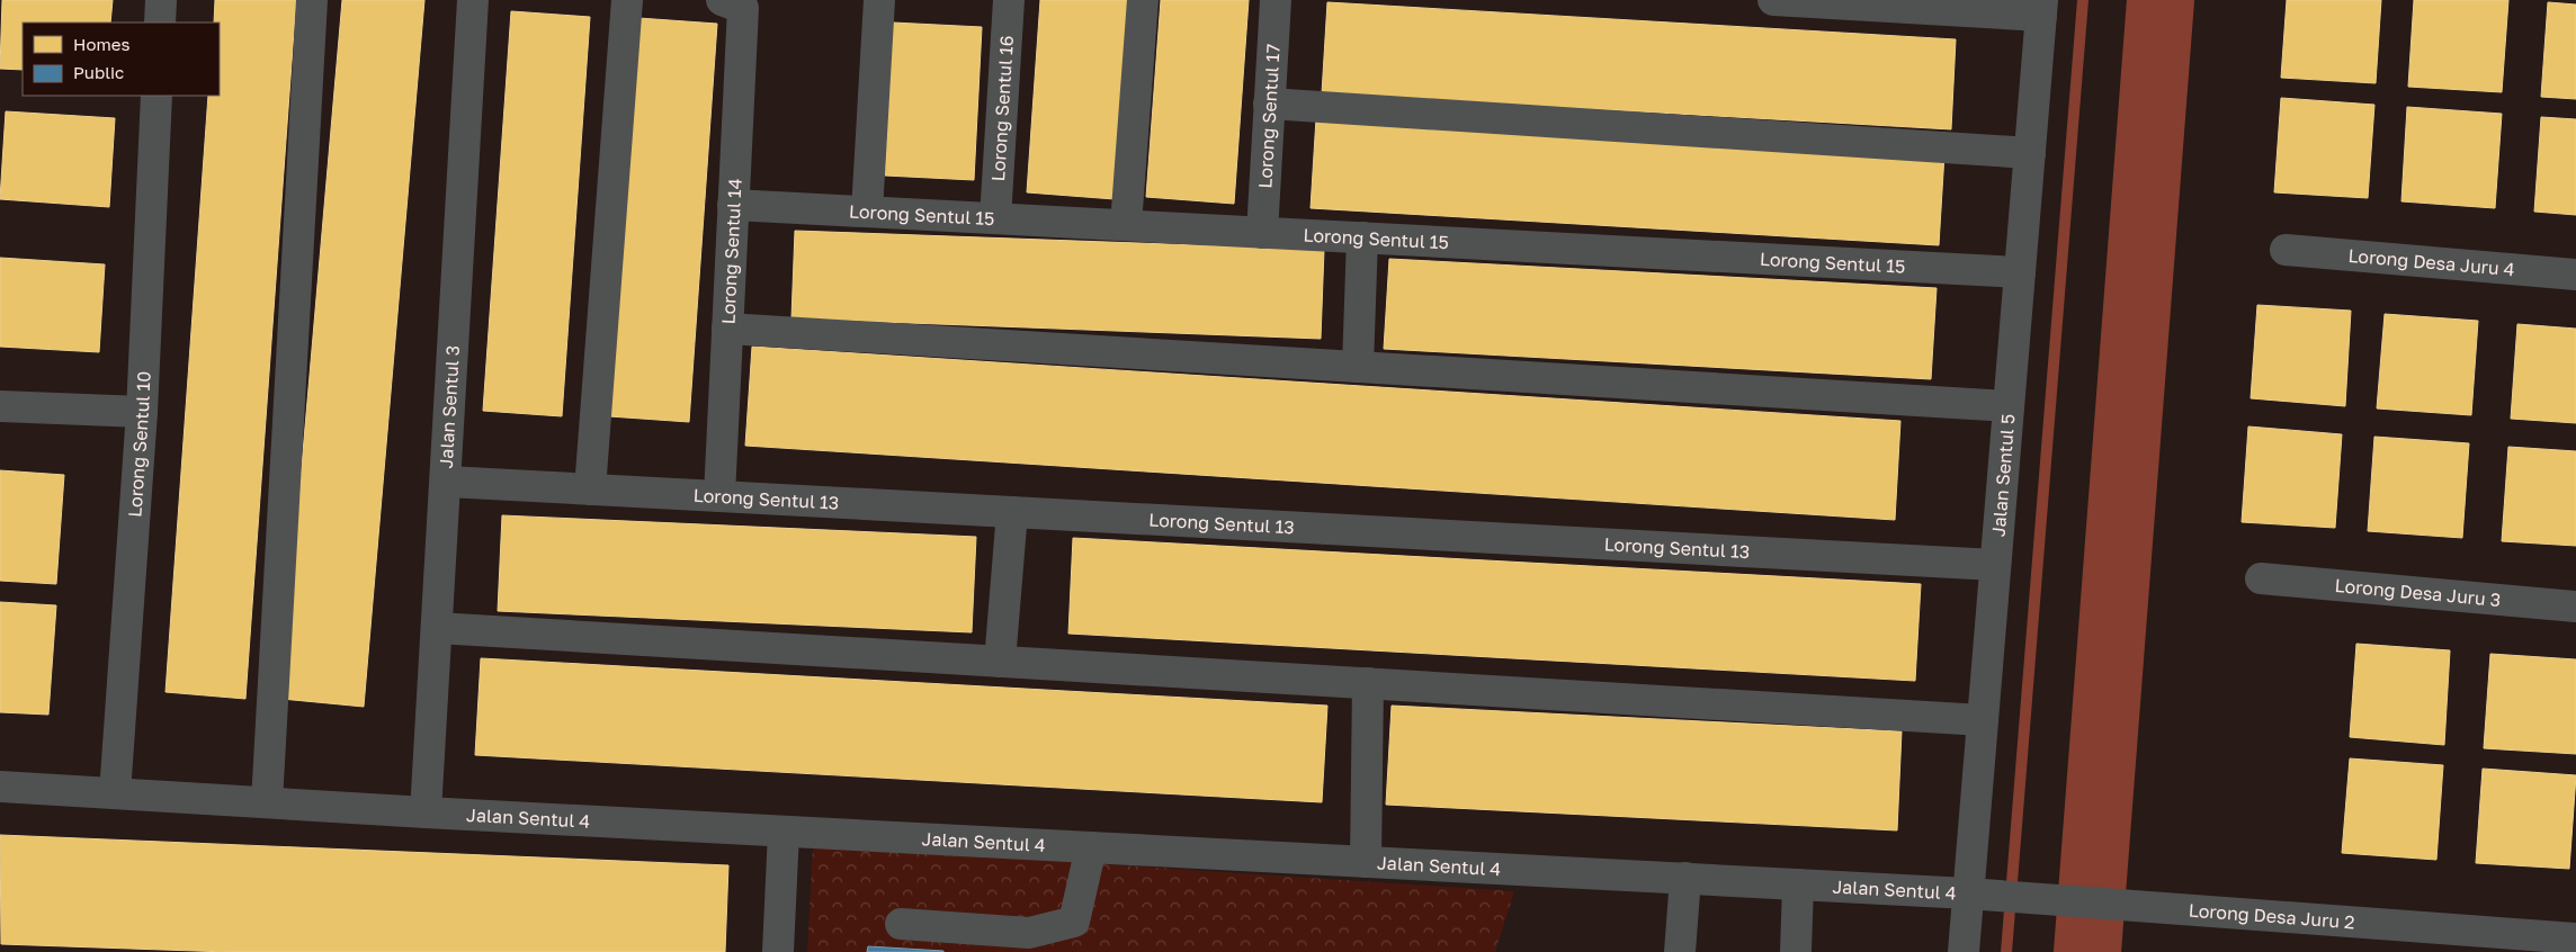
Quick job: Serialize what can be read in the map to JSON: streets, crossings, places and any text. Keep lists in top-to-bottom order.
{
  "streets": {
    "street": [
      "Lorong Sentul 16",
      "Lorong Sentul 17",
      "Lorong Sentul 15",
      "Lorong Sentul 14",
      "Lorong Desa Juru 4",
      "Jalan Sentul 3",
      "Lorong Sentul 10",
      "Jalan Sentul 5",
      "Lorong Sentul 13",
      "Lorong Desa Juru 3",
      "Jalan Sentul 4",
      "Lorong Desa Juru 2"
    ]
  },
  "crossings": [
    ["Lorong Sentul 16", "Lorong Sentul 15"],
    ["Lorong Sentul 17", "Lorong Sentul 15"],
    ["Lorong Sentul 15", "Lorong Sentul 14"],
    ["Lorong Sentul 15", "Jalan Sentul 5"],
    ["Lorong Sentul 14", "Lorong Sentul 13"],
    ["Jalan Sentul 3", "Lorong Sentul 13"],
    ["Jalan Sentul 3", "Jalan Sentul 4"],
    ["Lorong Sentul 10", "Jalan Sentul 4"],
    ["Jalan Sentul 5", "Lorong Sentul 13"],
    ["Jalan Sentul 5", "Jalan Sentul 4"],
    ["Jalan Sentul 5", "Lorong Desa Juru 2"],
    ["Jalan Sentul 4", "Lorong Desa Juru 2"]
  ],
  "legend": ["Homes", "Public"]
}
